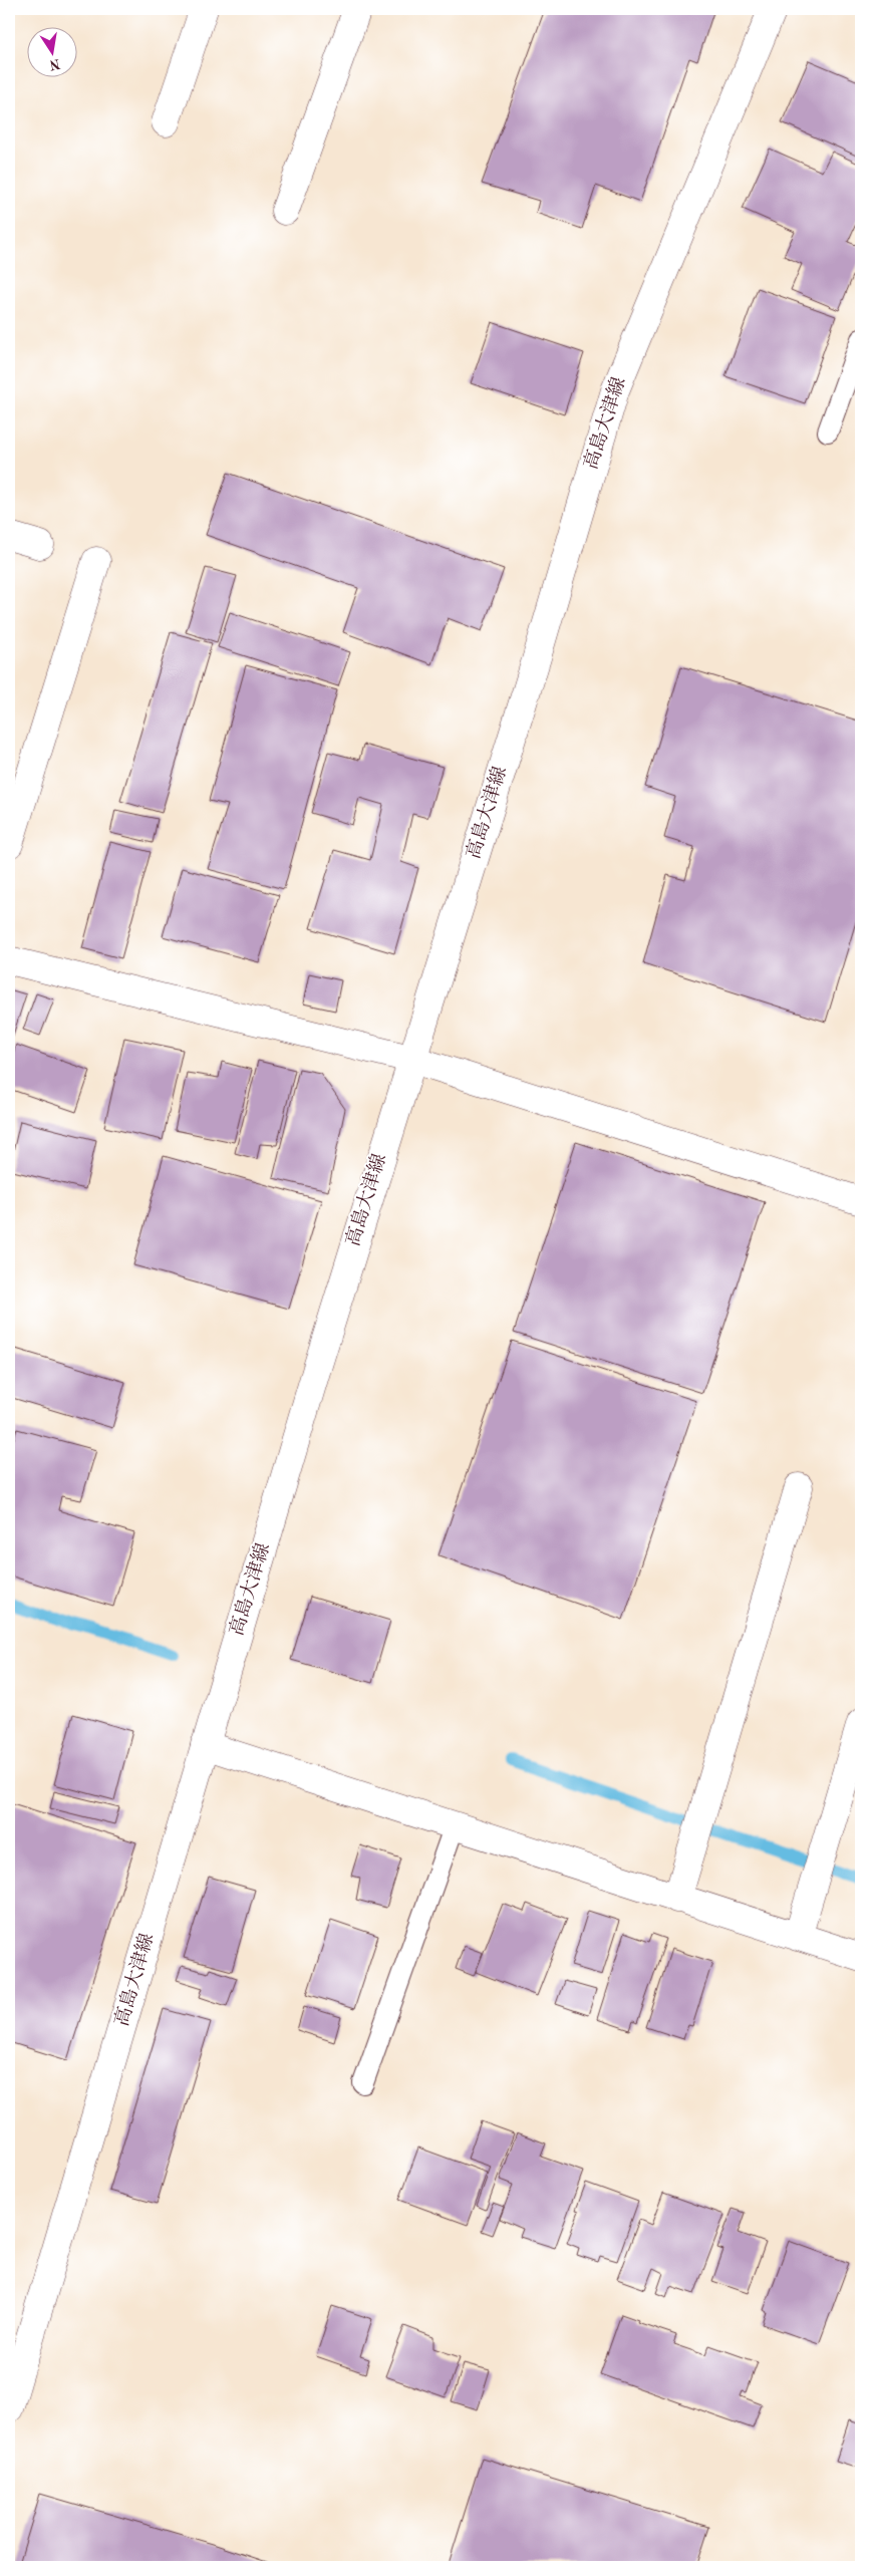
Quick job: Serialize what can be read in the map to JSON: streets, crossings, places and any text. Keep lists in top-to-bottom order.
{
  "streets": {
    "street": ["高島大津線"]
  },
  "north": "bottom"
}
